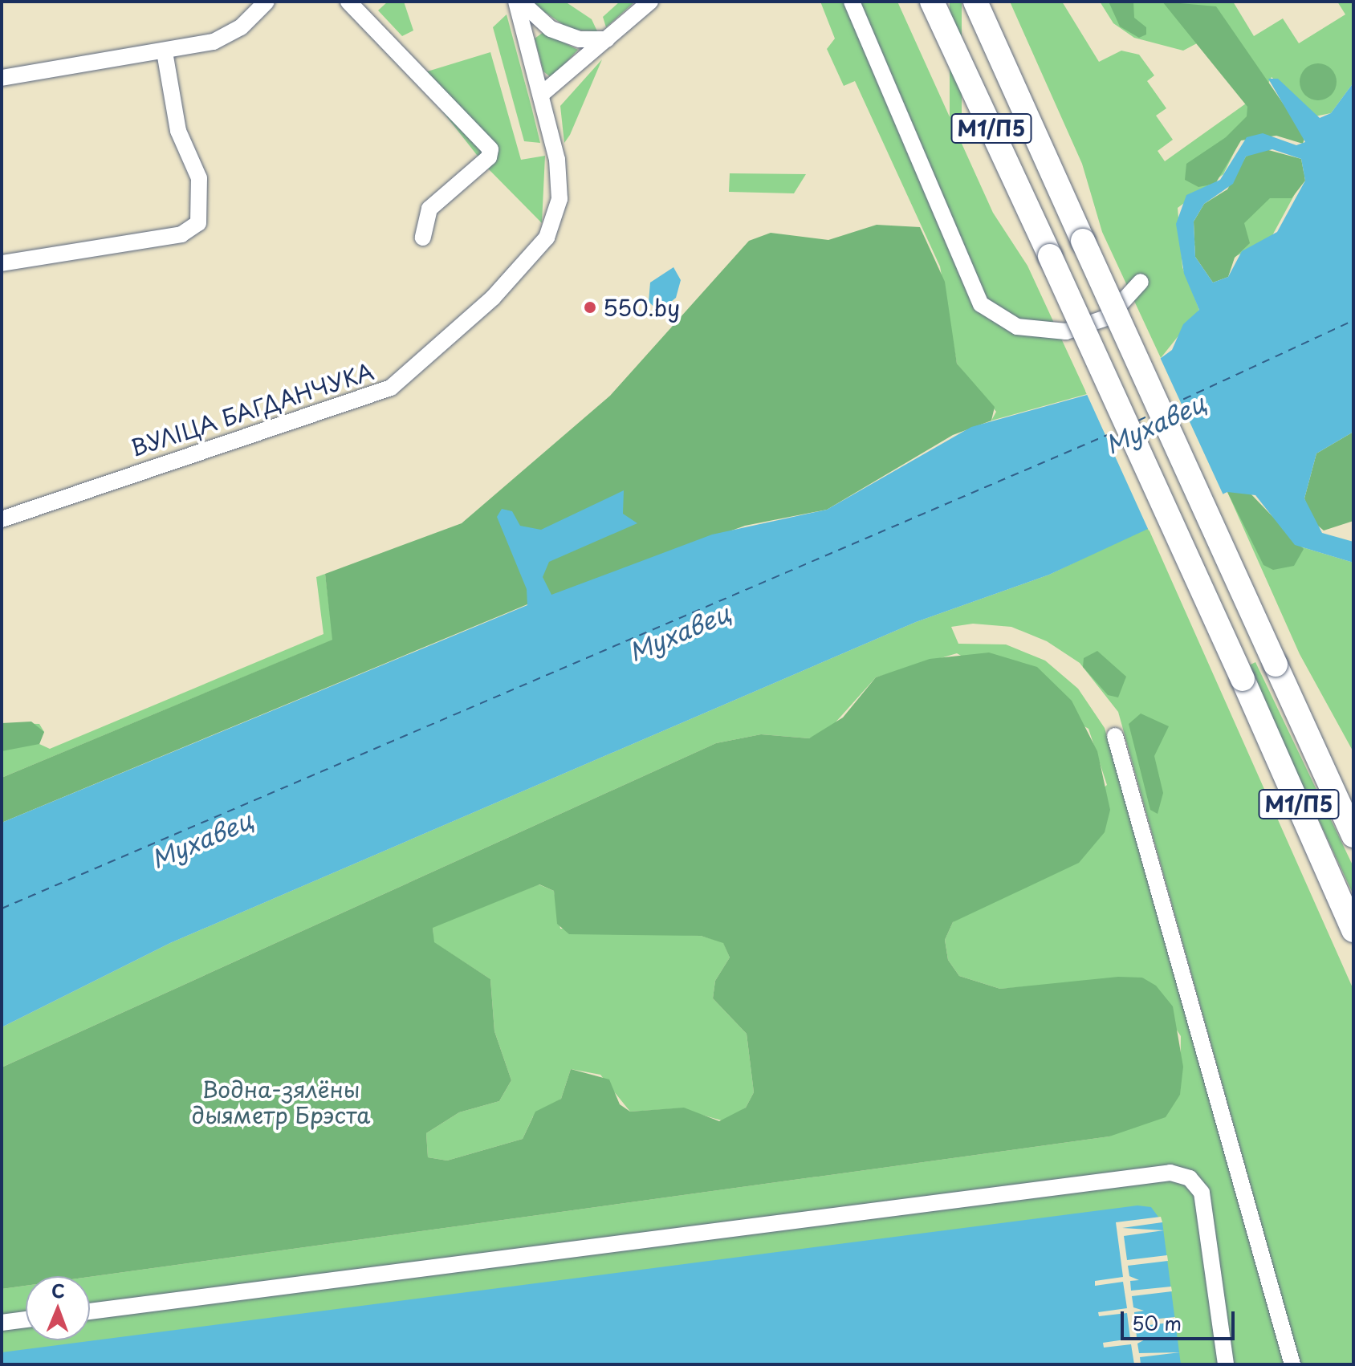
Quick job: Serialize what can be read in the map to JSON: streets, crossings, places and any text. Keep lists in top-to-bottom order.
{
  "streets": {
    "highway": ["М1/П5"],
    "street": ["ВУЛІЦА БАГДАНЧУКА"]
  },
  "water": ["Мухавец"],
  "parks": ["Водна-зялёны дыяметр Брэста"],
  "places": ["550.by"],
  "scale_bar": "50 m",
  "north": "top"
}
